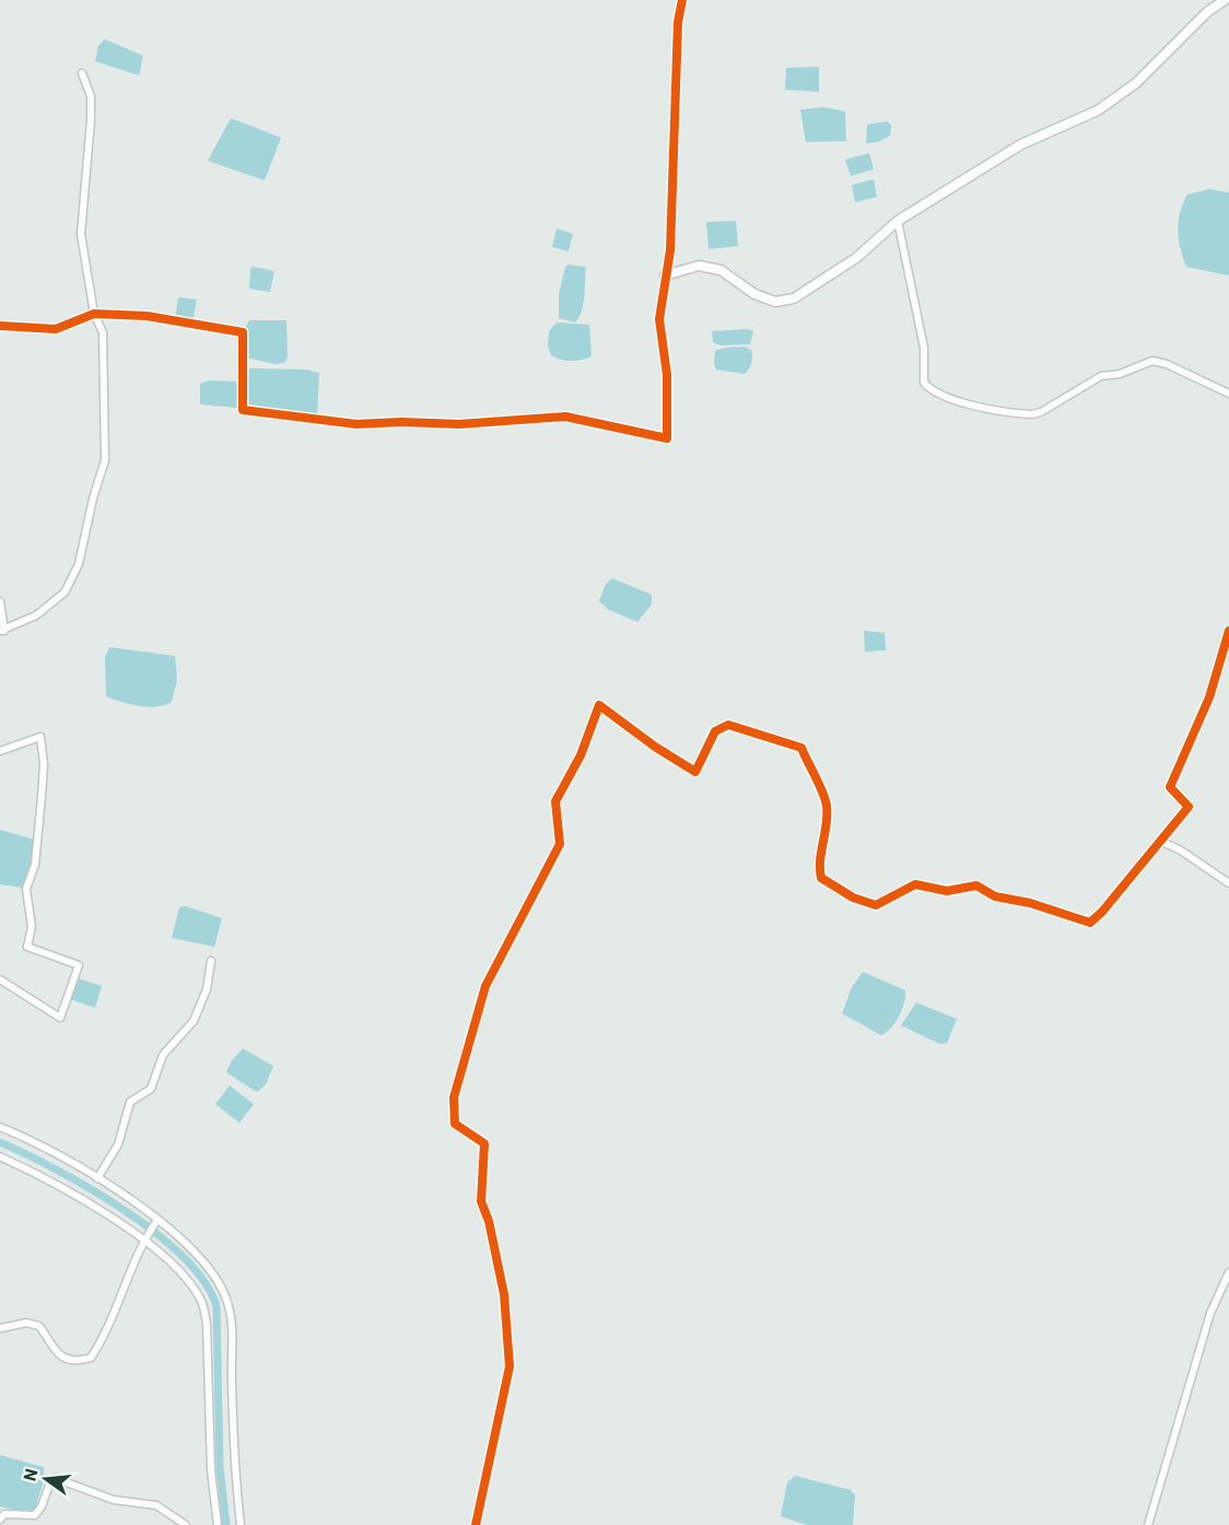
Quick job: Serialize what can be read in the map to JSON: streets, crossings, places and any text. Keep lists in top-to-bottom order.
{
  "north": "left"
}
